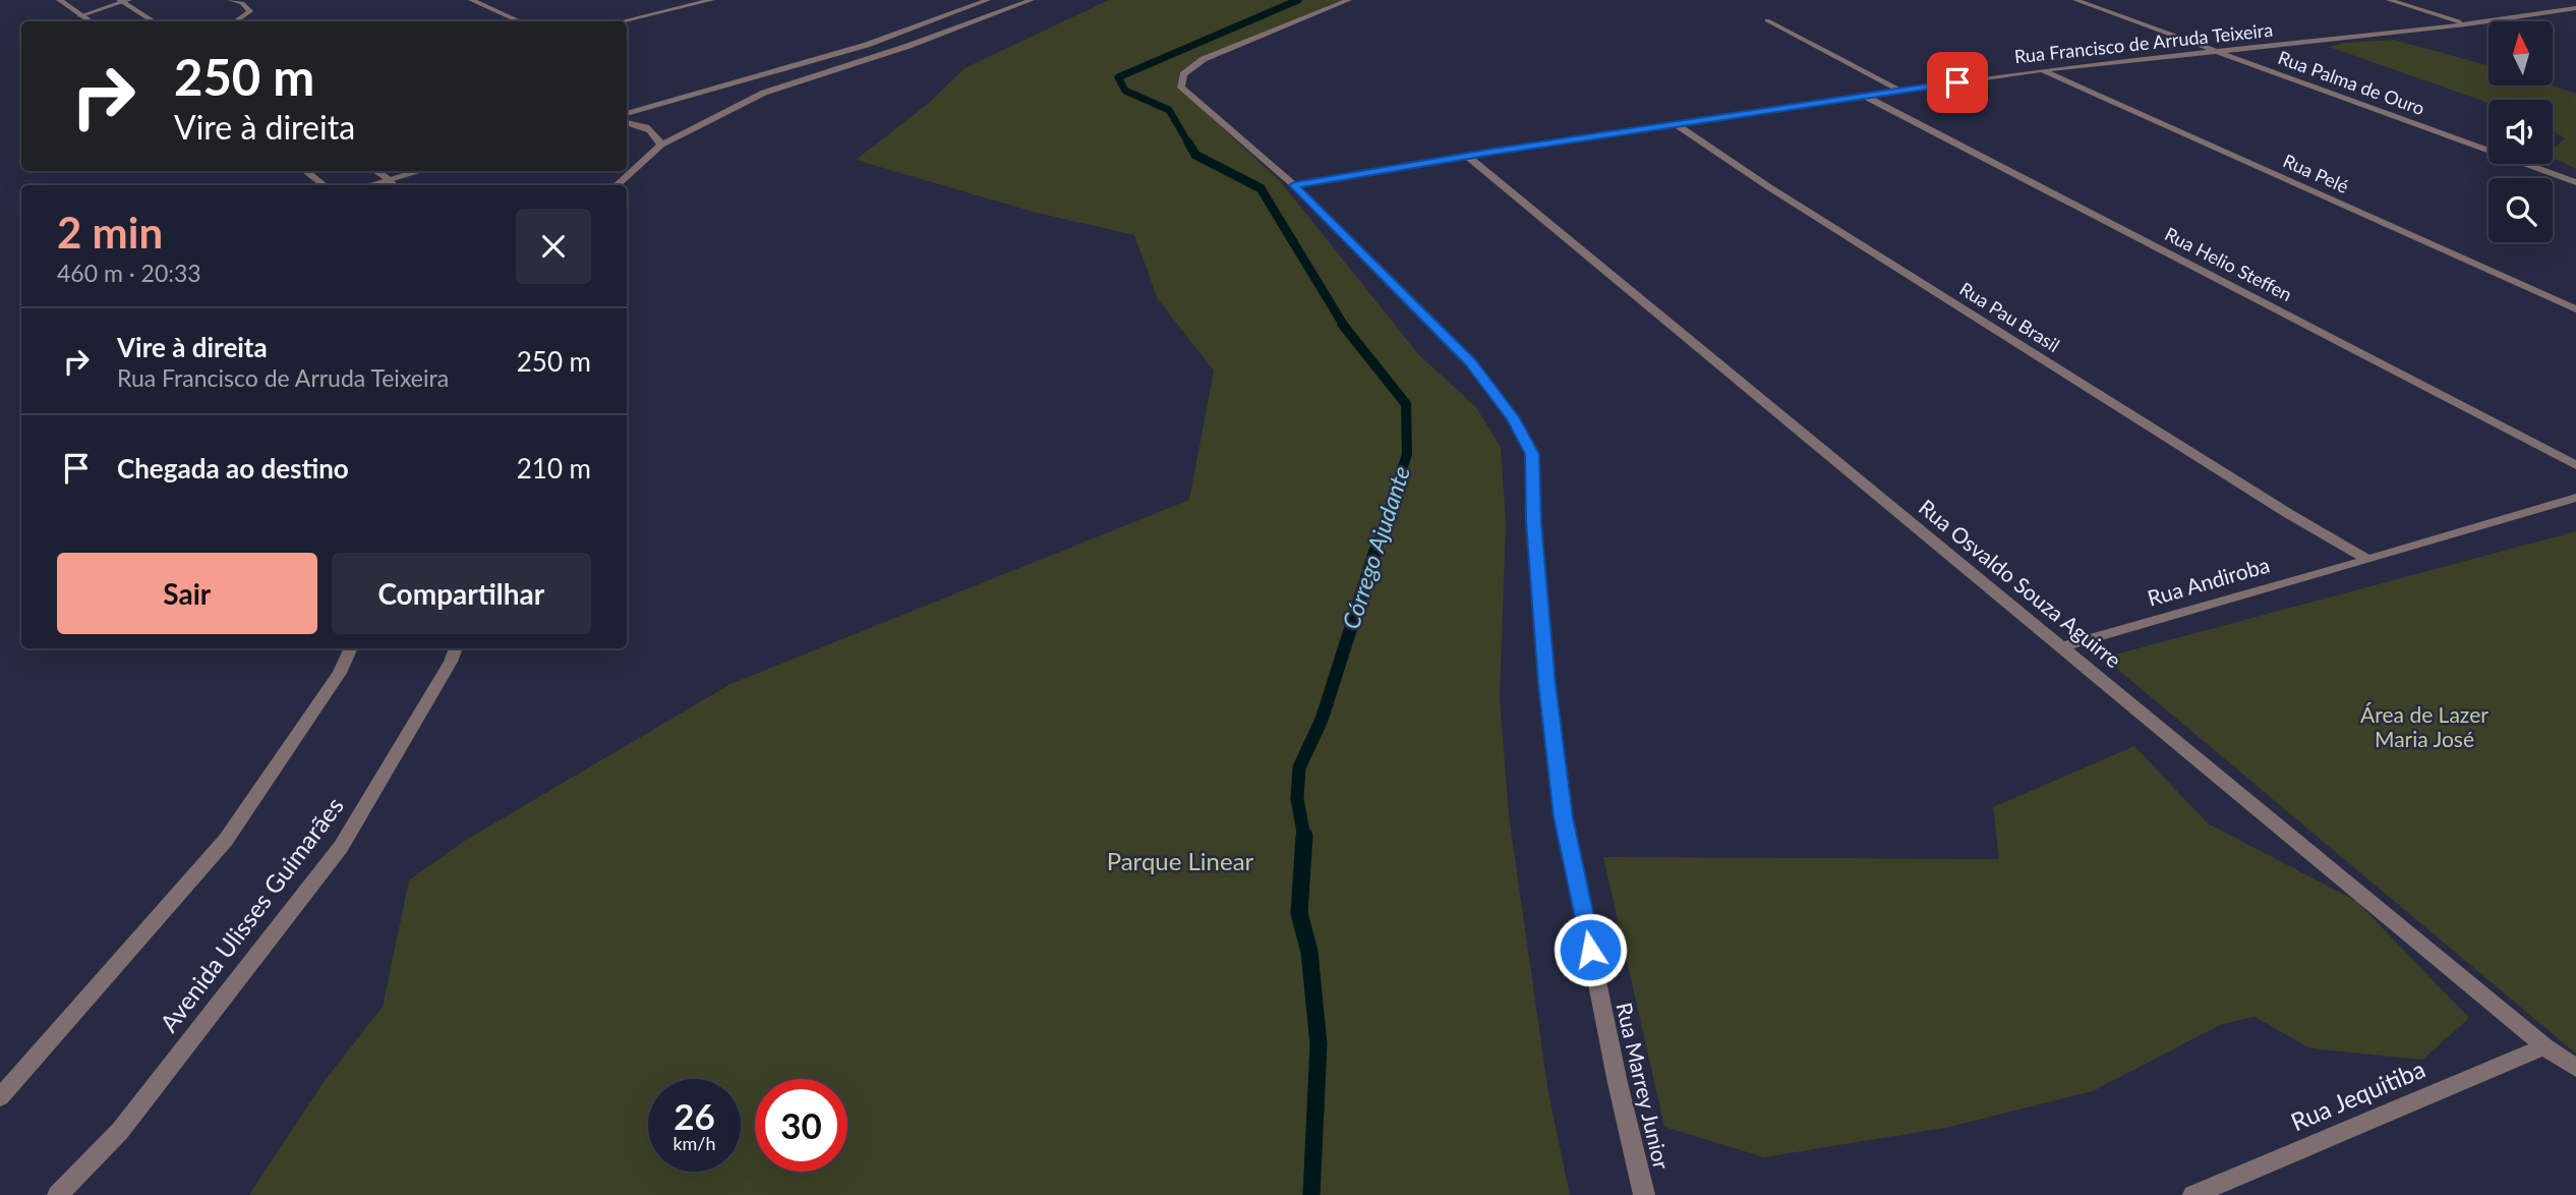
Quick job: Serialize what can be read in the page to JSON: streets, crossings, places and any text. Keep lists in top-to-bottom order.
{
  "streets": {
    "street": [
      "Rua Francisco de Arruda Teixeira",
      "Rua Palma de Ouro",
      "Rua Pelé",
      "Rua Helio Steffen",
      "Rua Pau Brasil",
      "Rua Andiroba",
      "Rua Osvaldo Souza Aguirre",
      "Avenida Ulisses Guimarães",
      "Rua Marrey Junior",
      "Rua Jequitiba"
    ]
  },
  "crossings": [
    ["Rua Francisco de Arruda Teixeira", "Rua Palma de Ouro"],
    ["Rua Francisco de Arruda Teixeira", "Rua Pelé"],
    ["Rua Francisco de Arruda Teixeira", "Rua Helio Steffen"],
    ["Rua Francisco de Arruda Teixeira", "Rua Pau Brasil"],
    ["Rua Francisco de Arruda Teixeira", "Rua Osvaldo Souza Aguirre"],
    ["Rua Francisco de Arruda Teixeira", "Rua Marrey Junior"],
    ["Rua Pau Brasil", "Rua Andiroba"],
    ["Rua Andiroba", "Rua Osvaldo Souza Aguirre"],
    ["Rua Osvaldo Souza Aguirre", "Rua Jequitiba"]
  ],
  "water": ["Córrego Ajudante"],
  "parks": ["Área de Lazer Maria José", "Parque Linear"],
  "north": "top",
  "page": {
    "turn": ["250 m", "Vire à direita"],
    "heading": ["2 min", "460 m · 20:33"],
    "list": [
      {
        "name": "Vire à direita",
        "note": "Rua Francisco de Arruda Teixeira",
        "value": "250 m"
      },
      {
        "name": "Chegada ao destino",
        "value": "210 m"
      }
    ],
    "buttons": ["Sair", "Compartilhar"],
    "speed": "26 km/h",
    "limit": "30"
  }
}
